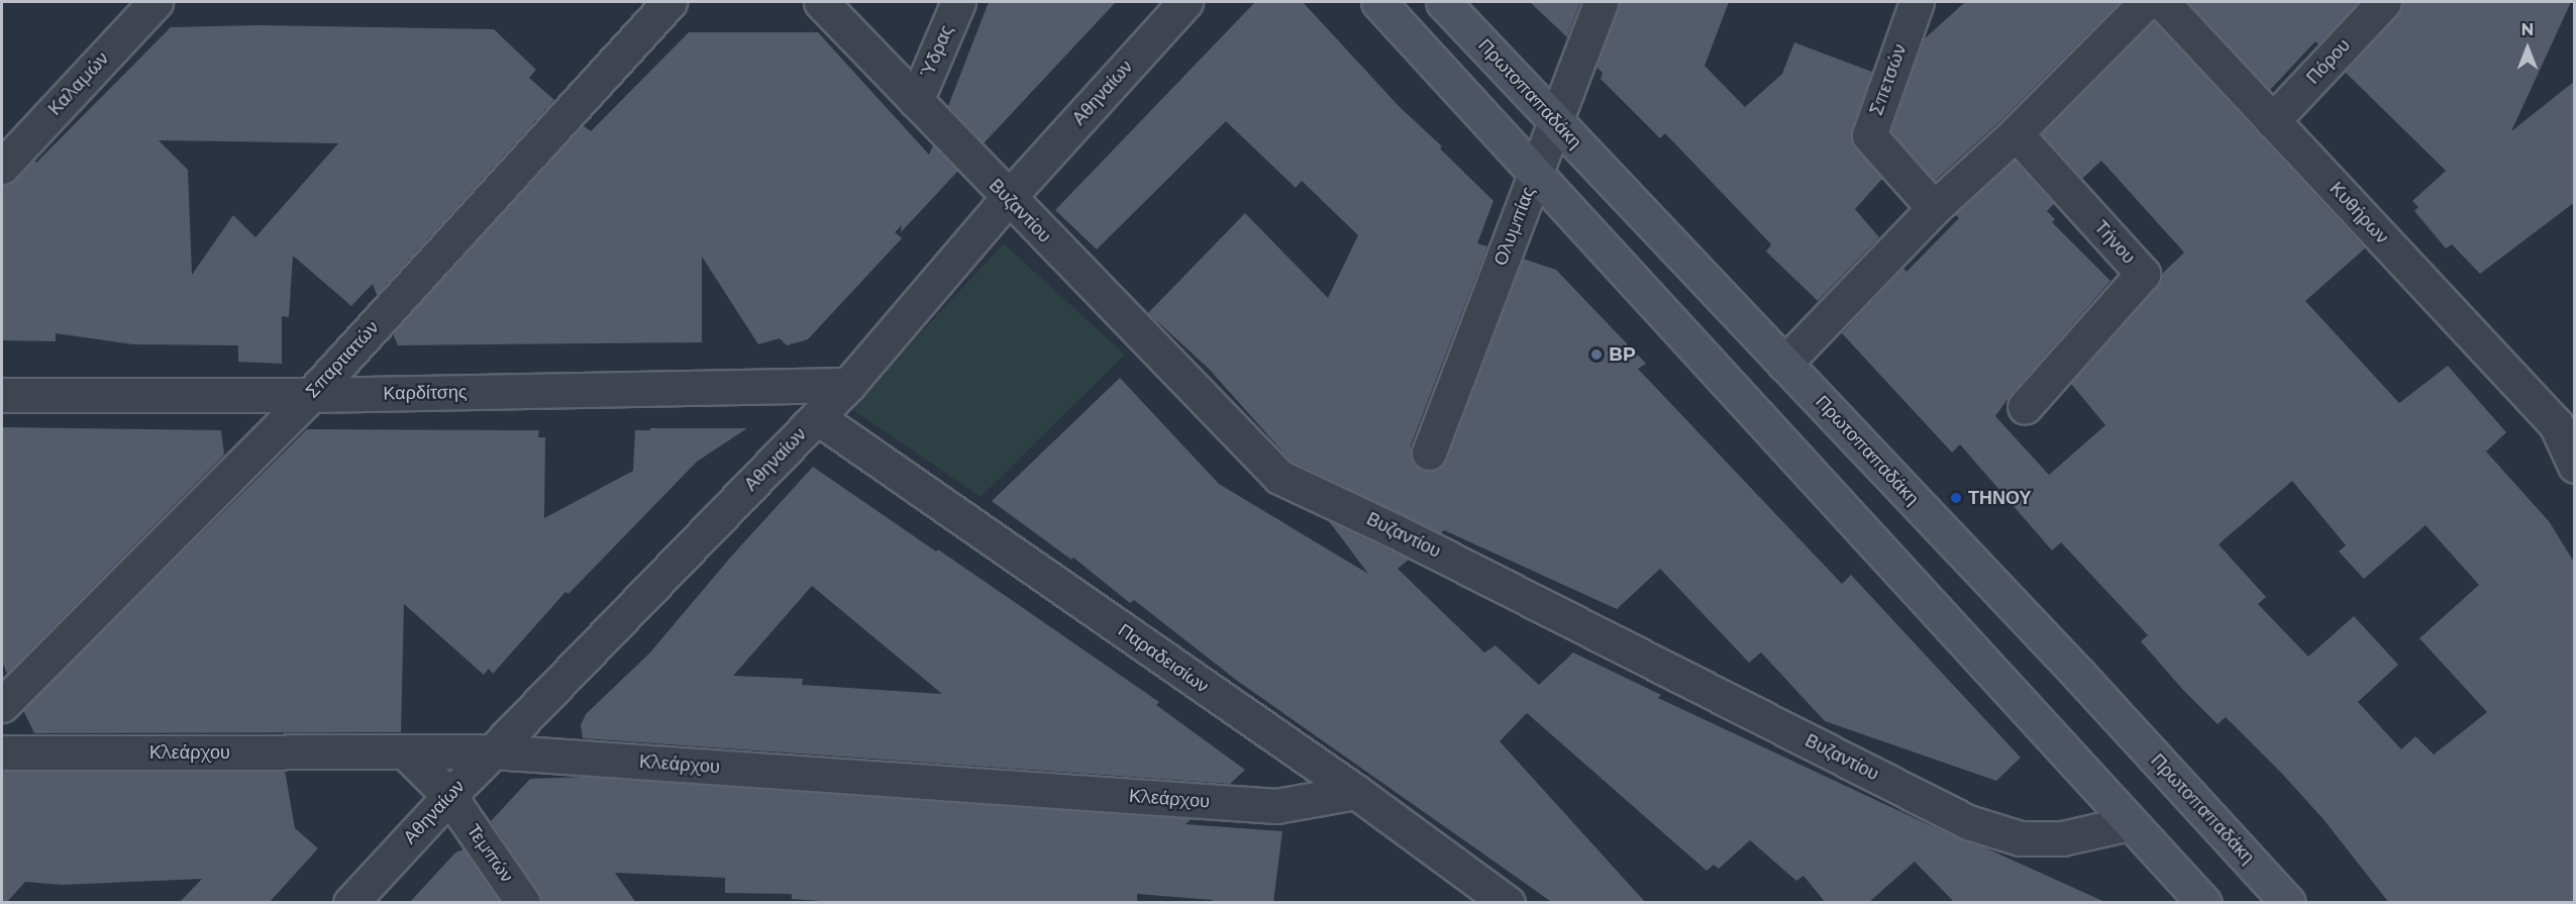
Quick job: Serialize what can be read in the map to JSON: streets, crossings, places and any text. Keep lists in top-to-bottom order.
{
  "streets": {
    "main road": ["Πρωτοπαπαδάκη"],
    "street": [
      "Ύδρας",
      "Πόρου",
      "Σπετσών",
      "Καλαμών",
      "Αθηναίων",
      "Βυζαντίου",
      "Κυθήρων",
      "Ολυμπίας",
      "Τήνου",
      "Σπαρτιατών",
      "Καρδίτσης",
      "Παραδεισίων",
      "Κλεάρχου",
      "Τεμπών"
    ]
  },
  "crossings": [
    ["Ύδρας", "Βυζαντίου"],
    ["Πόρου", "Κυθήρων"],
    ["Αθηναίων", "Βυζαντίου"],
    ["Αθηναίων", "Καρδίτσης"],
    ["Αθηναίων", "Παραδεισίων"],
    ["Αθηναίων", "Κλεάρχου"],
    ["Αθηναίων", "Τεμπών"],
    ["Πρωτοπαπαδάκη", "Ολυμπίας"],
    ["Σπαρτιατών", "Καρδίτσης"],
    ["Παραδεισίων", "Κλεάρχου"],
    ["Κλεάρχου", "Τεμπών"]
  ],
  "places": ["BP", "ΤΗΝΟΥ"],
  "north": "top"
}
